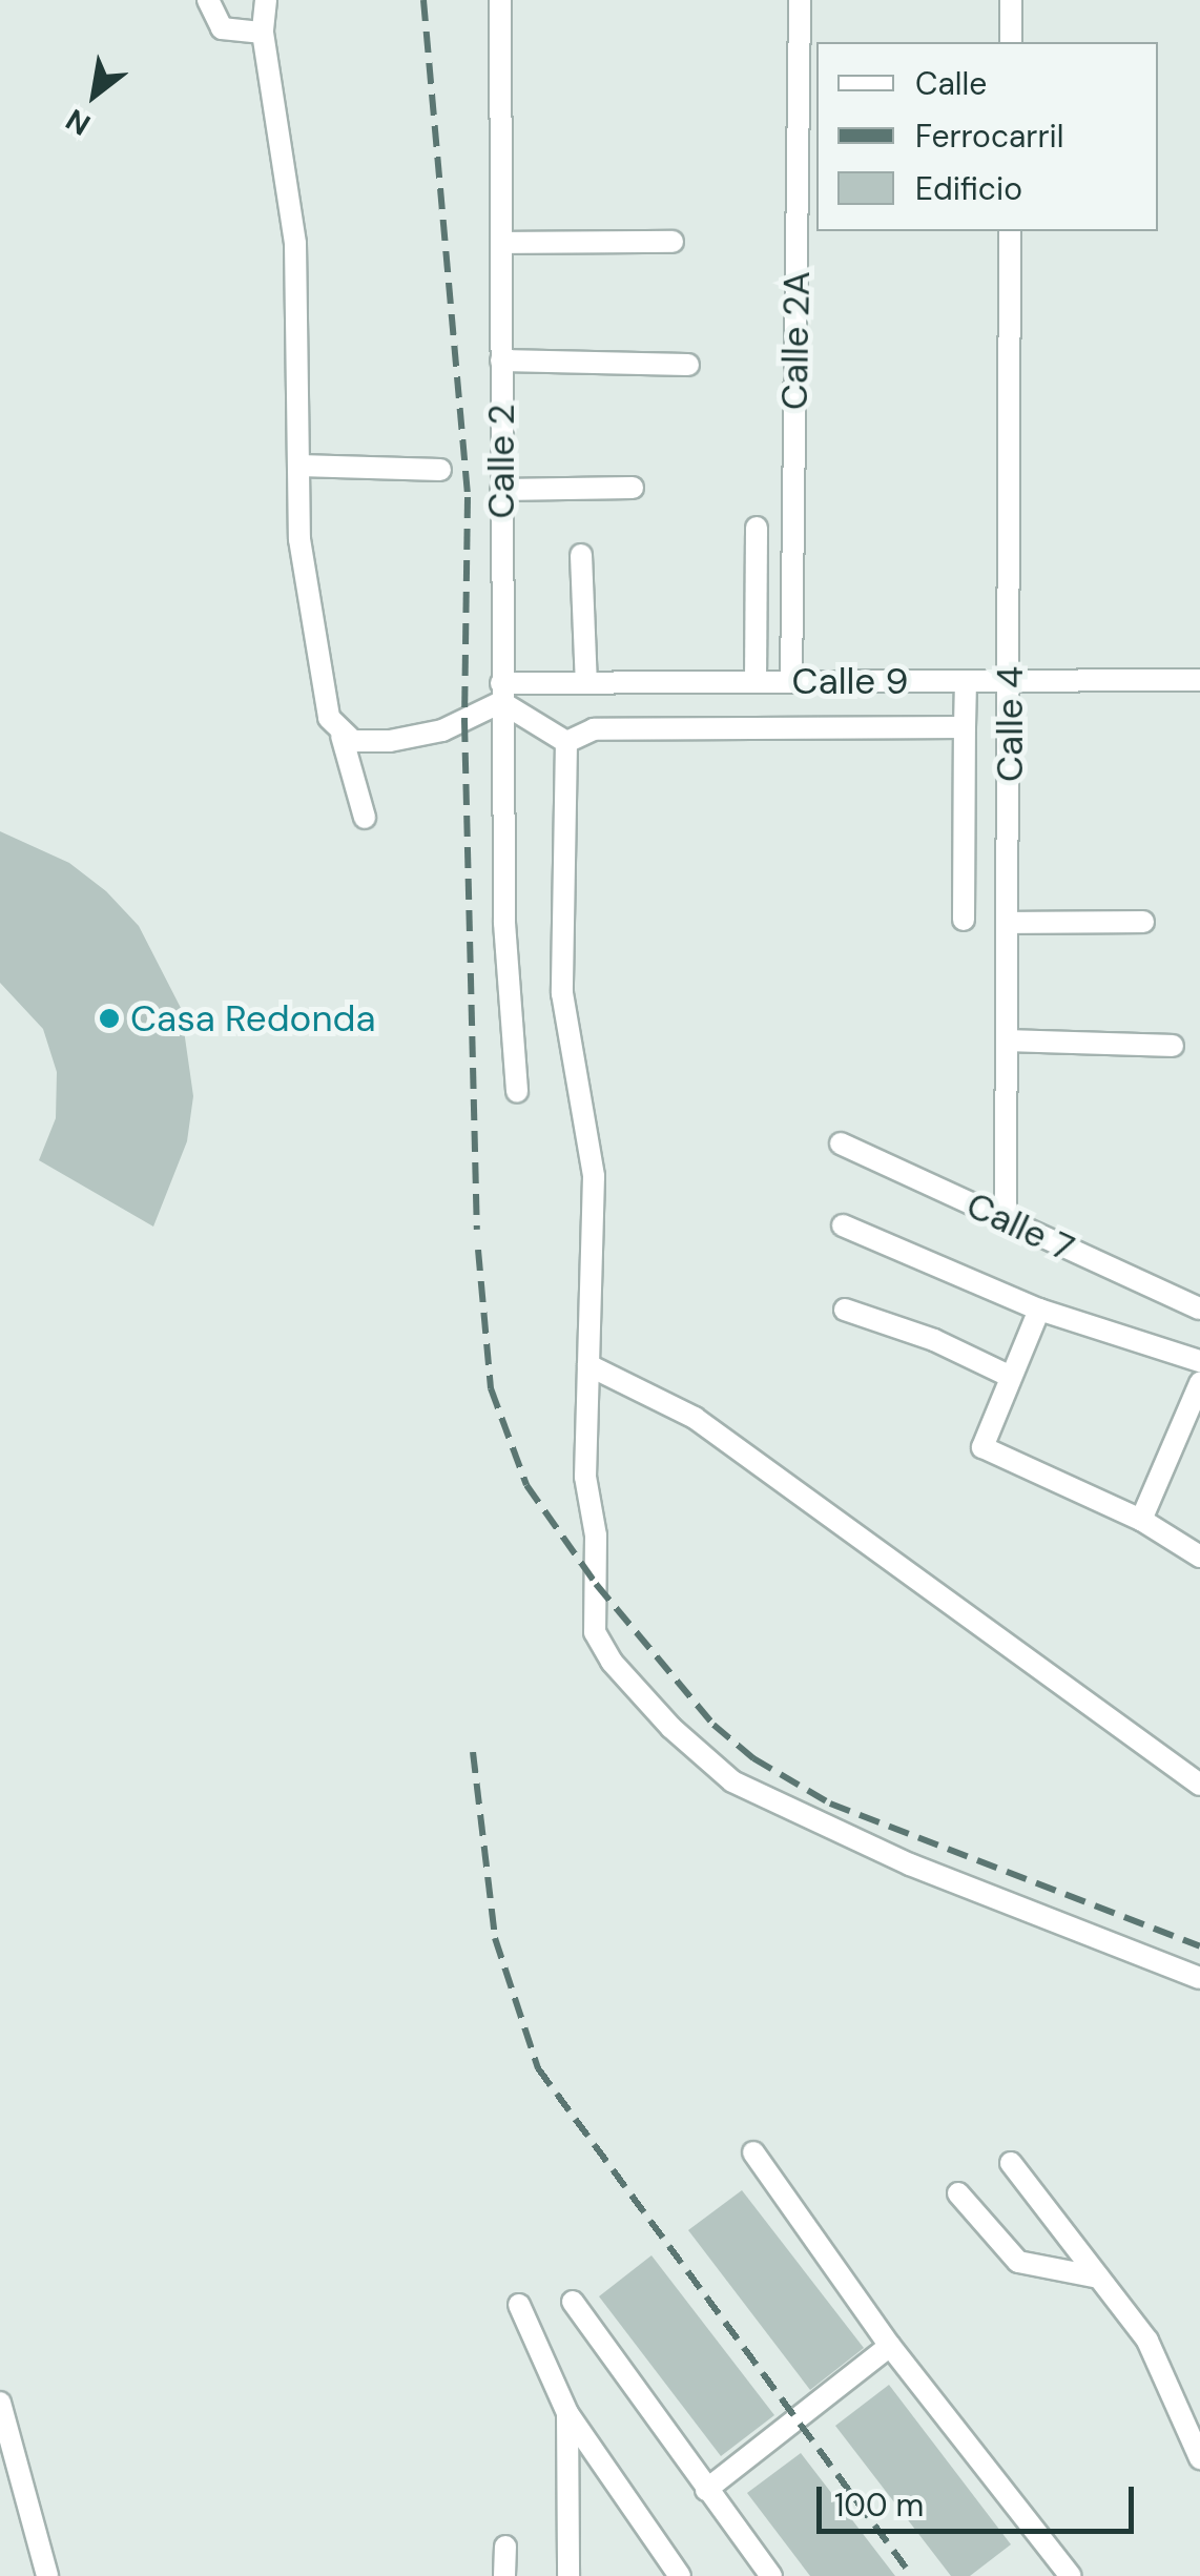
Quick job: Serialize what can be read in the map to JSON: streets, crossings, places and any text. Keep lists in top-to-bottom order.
{
  "streets": {
    "street": [
      "Calle 2A",
      "Calle 2",
      "Calle 9",
      "Calle 4",
      "Calle 7"
    ]
  },
  "crossings": [
    ["Calle 2A", "Calle 9"],
    ["Calle 2", "Calle 9"],
    ["Calle 9", "Calle 4"],
    ["Calle 4", "Calle 7"]
  ],
  "places": ["Casa Redonda"],
  "legend": ["Calle", "Ferrocarril", "Edificio"],
  "scale_bar": "100 m",
  "north": "bottom left"
}
